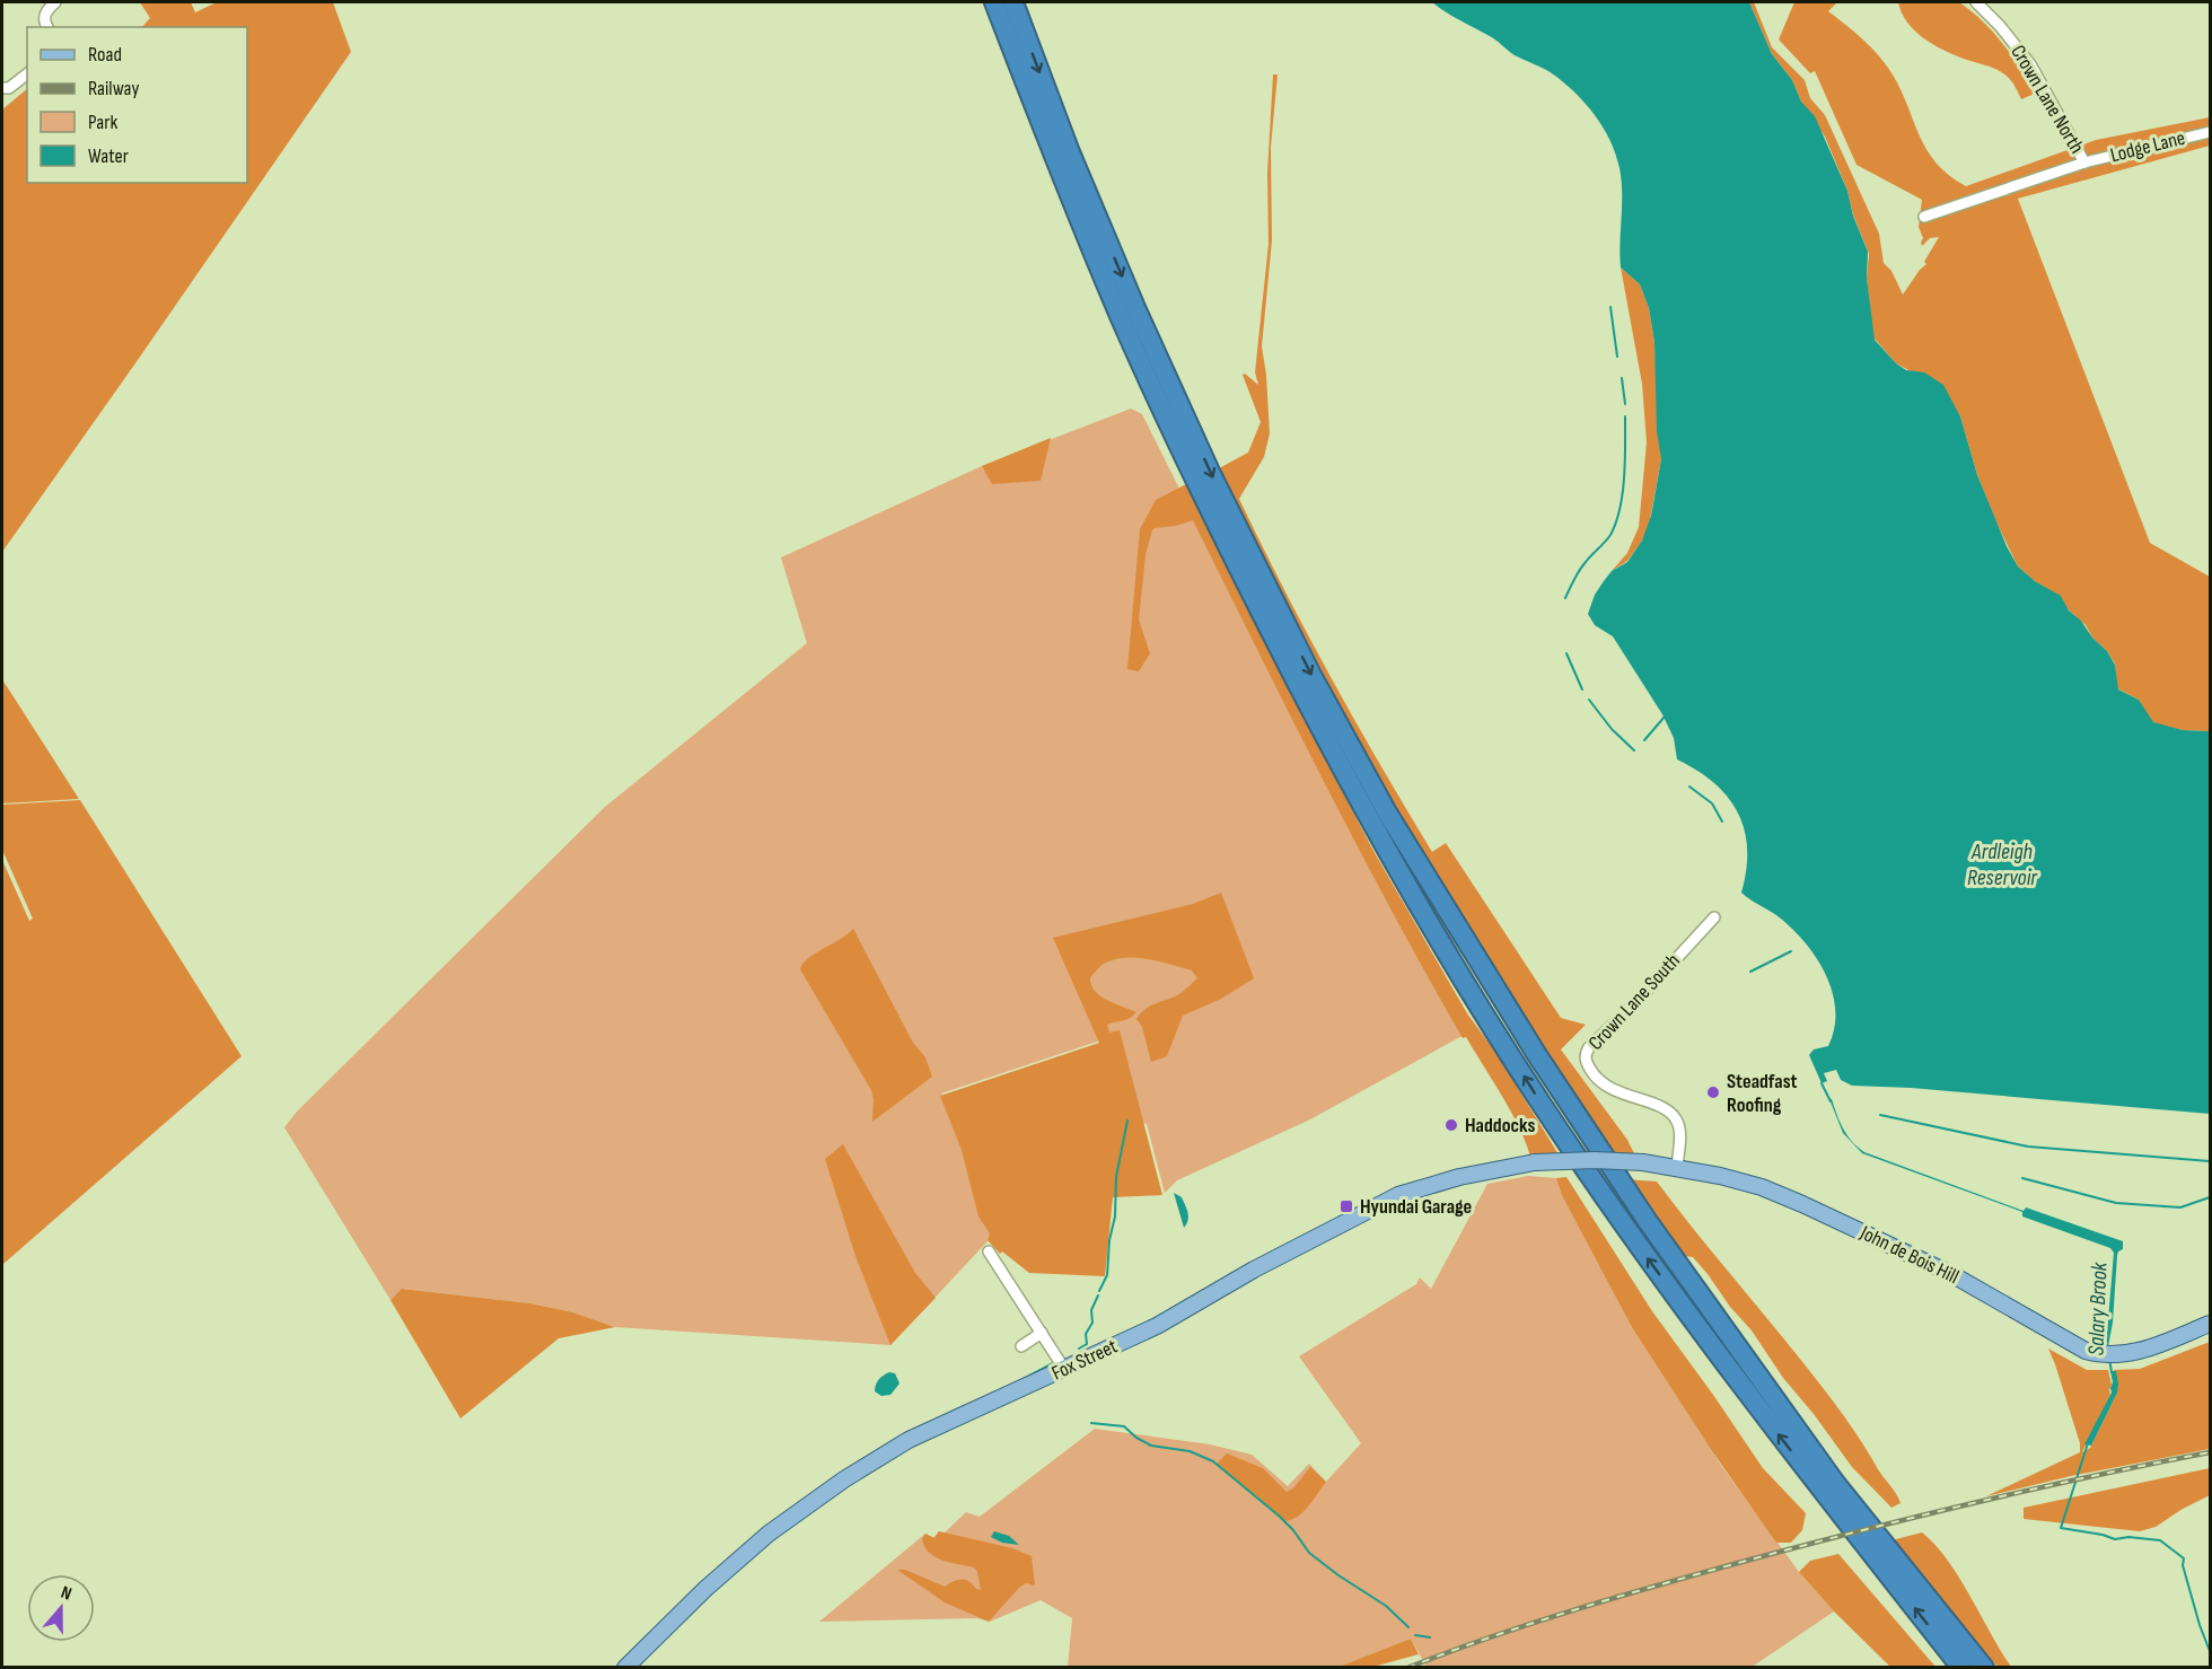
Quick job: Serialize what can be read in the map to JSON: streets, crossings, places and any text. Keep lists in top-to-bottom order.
{
  "streets": {
    "main road": ["John de Bois Hill", "Fox Street"],
    "street": ["Crown Lane North", "Lodge Lane", "Crown Lane South"]
  },
  "crossings": [
    ["Crown Lane North", "Lodge Lane"],
    ["Crown Lane South", "John de Bois Hill"],
    ["John de Bois Hill", "Fox Street"]
  ],
  "water": ["Ardleigh Reservoir", "Salary Brook"],
  "places": {
    "other": ["Steadfast Roofing", "Haddocks"],
    "transit": ["Hyundai Garage"]
  },
  "legend": [
    "Road",
    "Railway",
    "Park",
    "Water"
  ],
  "north": "top"
}
